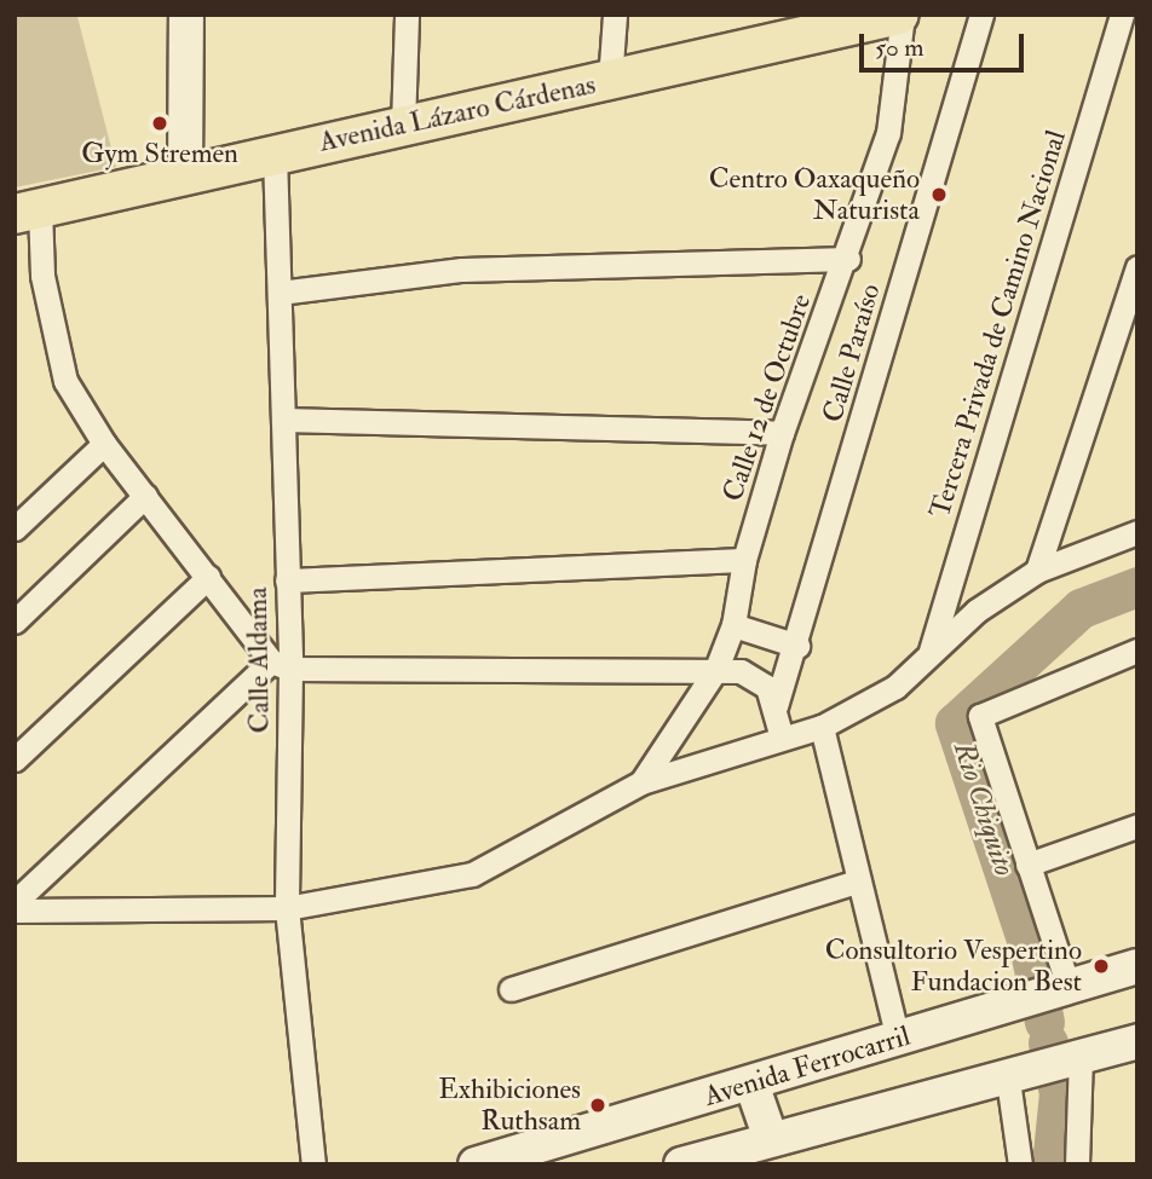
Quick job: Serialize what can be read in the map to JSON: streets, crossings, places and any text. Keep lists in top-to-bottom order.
{
  "streets": {
    "main road": ["Avenida Lázaro Cárdenas", "Avenida Ferrocarril"],
    "street": [
      "Tercera Privada de Camino Nacional",
      "Calle Paraíso",
      "Calle 12 de Octubre",
      "Calle Aldama"
    ]
  },
  "crossings": [
    ["Avenida Lázaro Cárdenas", "Calle 12 de Octubre"],
    ["Avenida Lázaro Cárdenas", "Calle Aldama"],
    ["Tercera Privada de Camino Nacional", "Calle 12 de Octubre"],
    ["Calle 12 de Octubre", "Calle Aldama"]
  ],
  "water": ["Rio Chiquito"],
  "places": [
    "Gym Stremen",
    "Centro Oaxaqueño Naturista",
    "Consultorio Vespertino Fundacion Best",
    "Exhibiciones Ruthsam"
  ],
  "scale_bar": "50 m"
}
